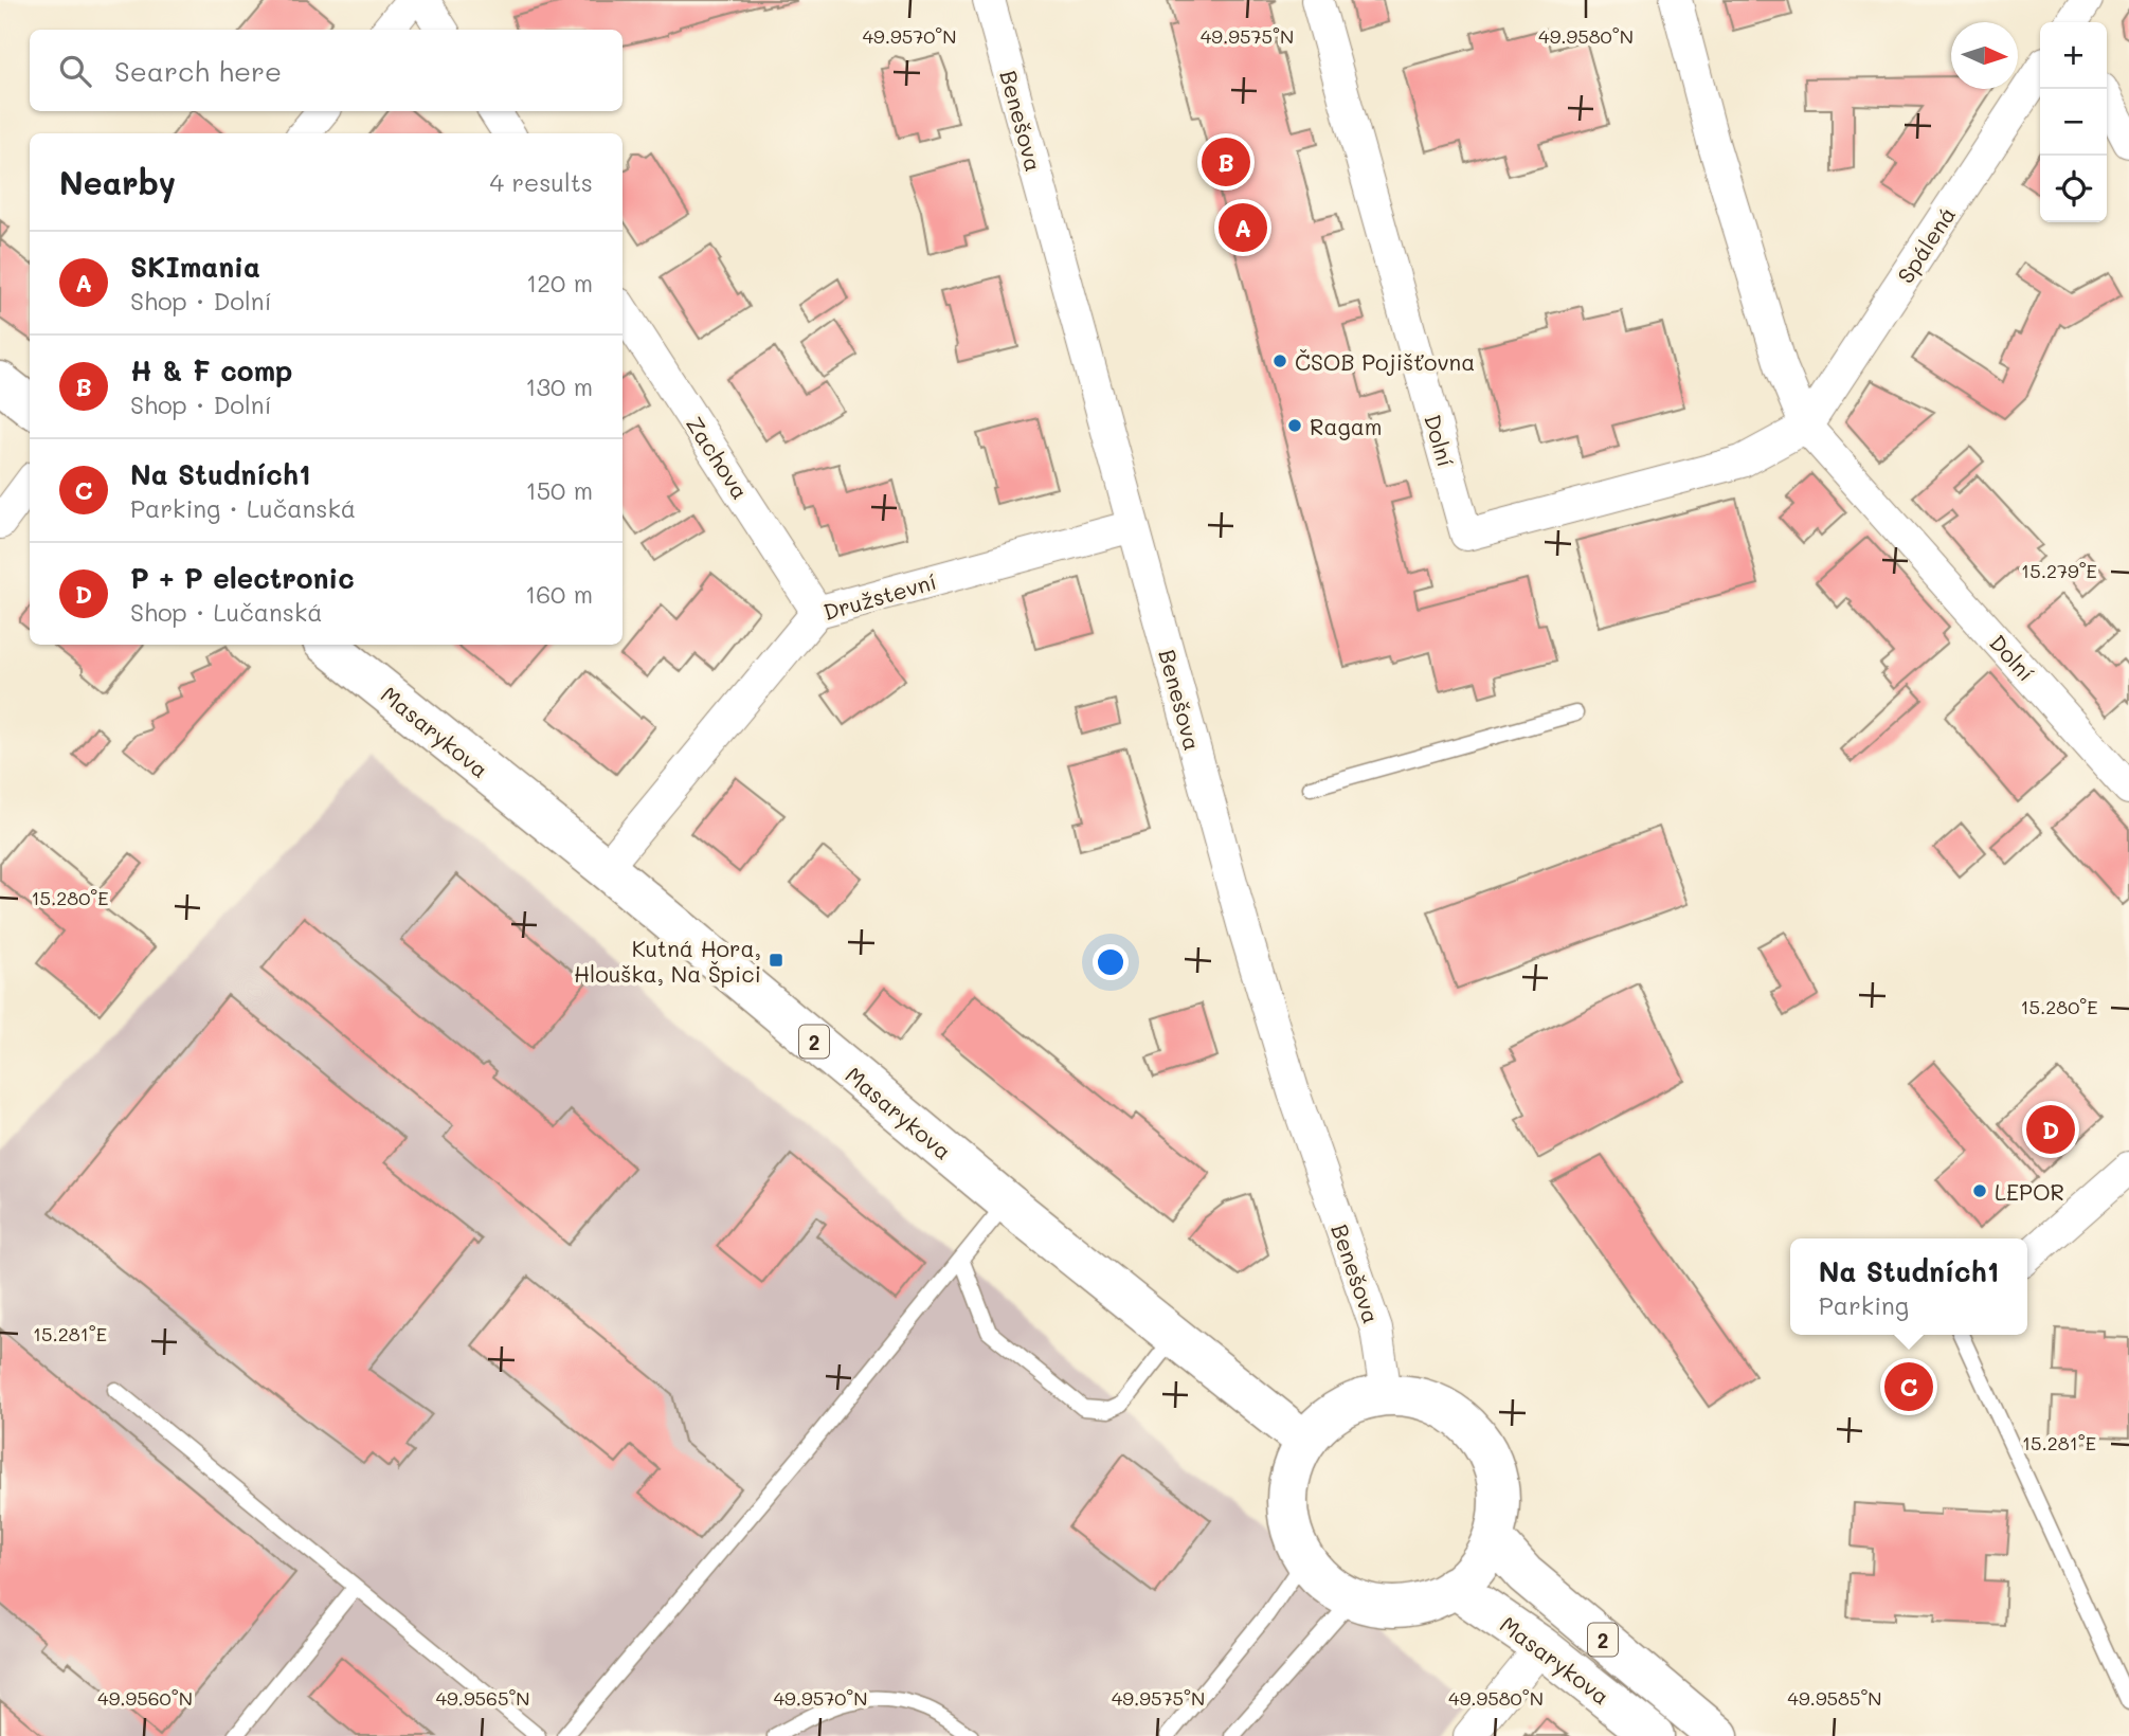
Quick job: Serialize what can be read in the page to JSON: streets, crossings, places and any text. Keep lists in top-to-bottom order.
{
  "streets": {
    "main road": ["Masarykova", "2"],
    "street": [
      "Benešova",
      "Spálená",
      "Dolní",
      "Zachova",
      "Družstevní"
    ]
  },
  "crossings": [
    ["Benešova", "Družstevní"],
    ["Benešova", "Masarykova"],
    ["Spálená", "Dolní"],
    ["Zachova", "Družstevní"],
    ["Družstevní", "Masarykova"]
  ],
  "places": {
    "other": ["ČSOB Pojišťovna", "Ragam", "LEPOR"],
    "transit": ["Kutná Hora, Hlouška, Na Špici"]
  },
  "north": "right",
  "page": {
    "map_buttons": ["+", "−"],
    "search": "Search here",
    "pins": [
      "B",
      "A",
      "D",
      "C"
    ],
    "heading": ["Nearby", "4 results"],
    "list": [
      {
        "mark": "A",
        "name": "SKImania",
        "note": "Shop · Dolní",
        "value": "120 m"
      },
      {
        "mark": "B",
        "name": "H & F comp",
        "note": "Shop · Dolní",
        "value": "130 m"
      },
      {
        "mark": "C",
        "name": "Na Studních1",
        "note": "Parking · Lučanská",
        "value": "150 m"
      },
      {
        "mark": "D",
        "name": "P + P electronic",
        "note": "Shop · Lučanská",
        "value": "160 m"
      }
    ],
    "popup": ["Na Studních1", "Parking"]
  },
  "coordinates": [
    "49.9570°N",
    "49.9575°N",
    "49.9580°N",
    "15.279°E",
    "15.280°E",
    "15.281°E",
    "49.9560°N",
    "49.9565°N",
    "49.9585°N"
  ]
}
